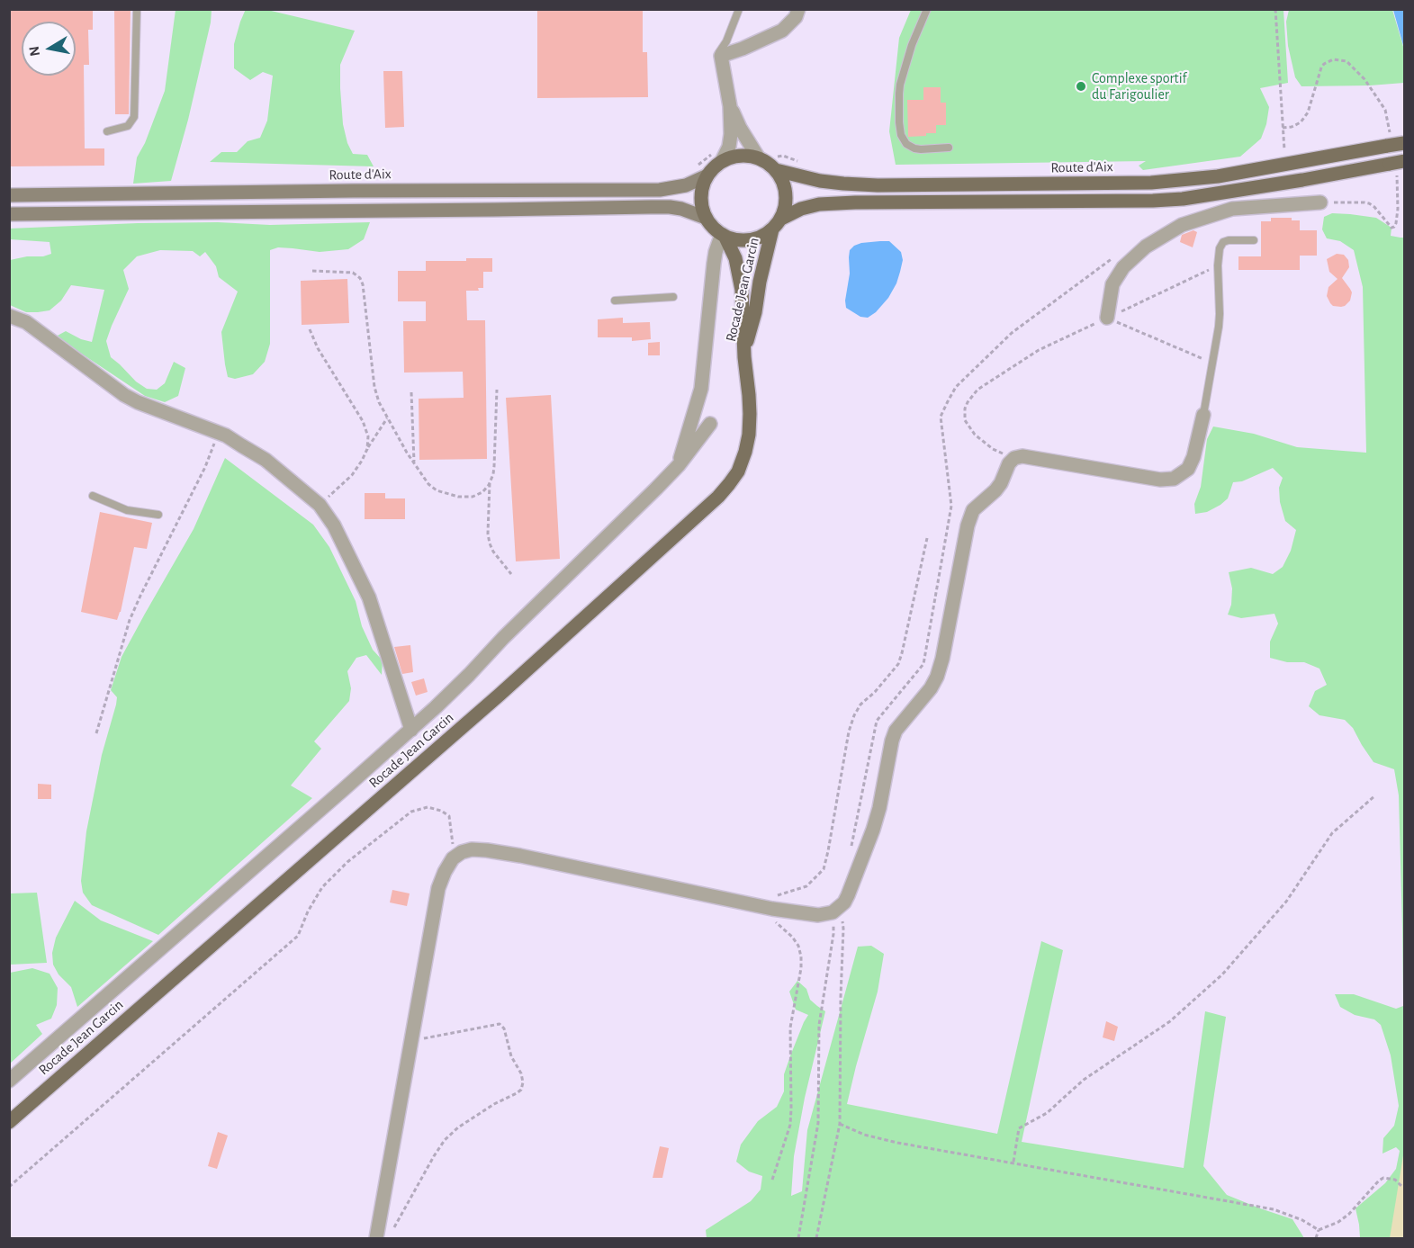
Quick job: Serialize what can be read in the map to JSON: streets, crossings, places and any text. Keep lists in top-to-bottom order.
{
  "streets": {
    "main road": ["Route d'Aix", "Rocade Jean Garcin"]
  },
  "crossings": [
    ["Route d'Aix", "Rocade Jean Garcin"]
  ],
  "places": ["Complexe sportif du Farigoulier"],
  "north": "left"
}
